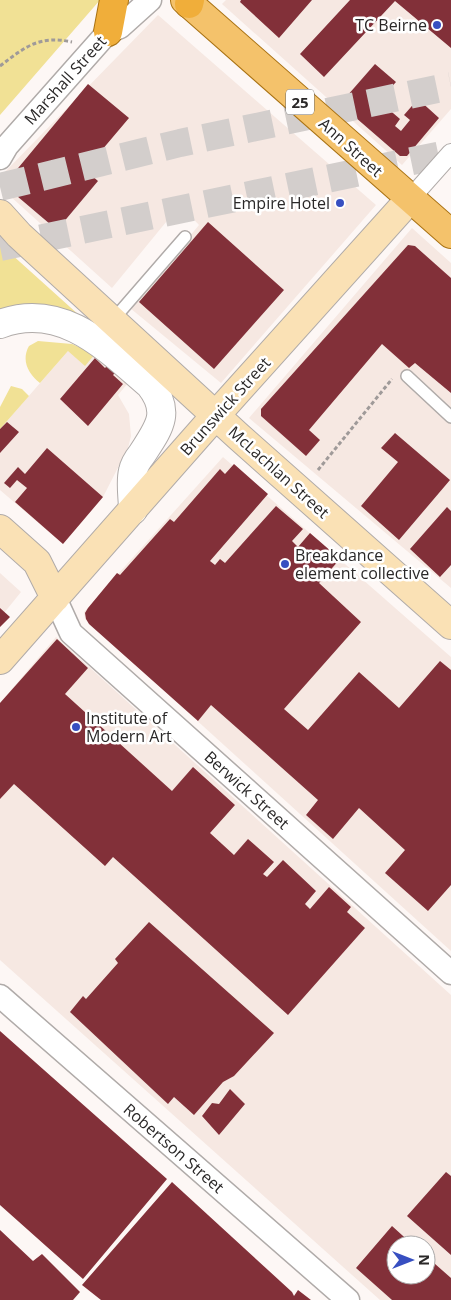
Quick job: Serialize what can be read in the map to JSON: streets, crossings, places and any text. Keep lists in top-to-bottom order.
{
  "streets": {
    "main road": [
      "25",
      "Ann Street",
      "Brunswick Street",
      "McLachlan Street"
    ],
    "street": ["Marshall Street", "Berwick Street", "Robertson Street"]
  },
  "crossings": [
    ["Ann Street", "Brunswick Street"],
    ["Brunswick Street", "McLachlan Street"],
    ["Brunswick Street", "Berwick Street"]
  ],
  "places": [
    "TC Beirne",
    "Empire Hotel",
    "Breakdance element collective",
    "Institute of Modern Art"
  ],
  "north": "right"
}
